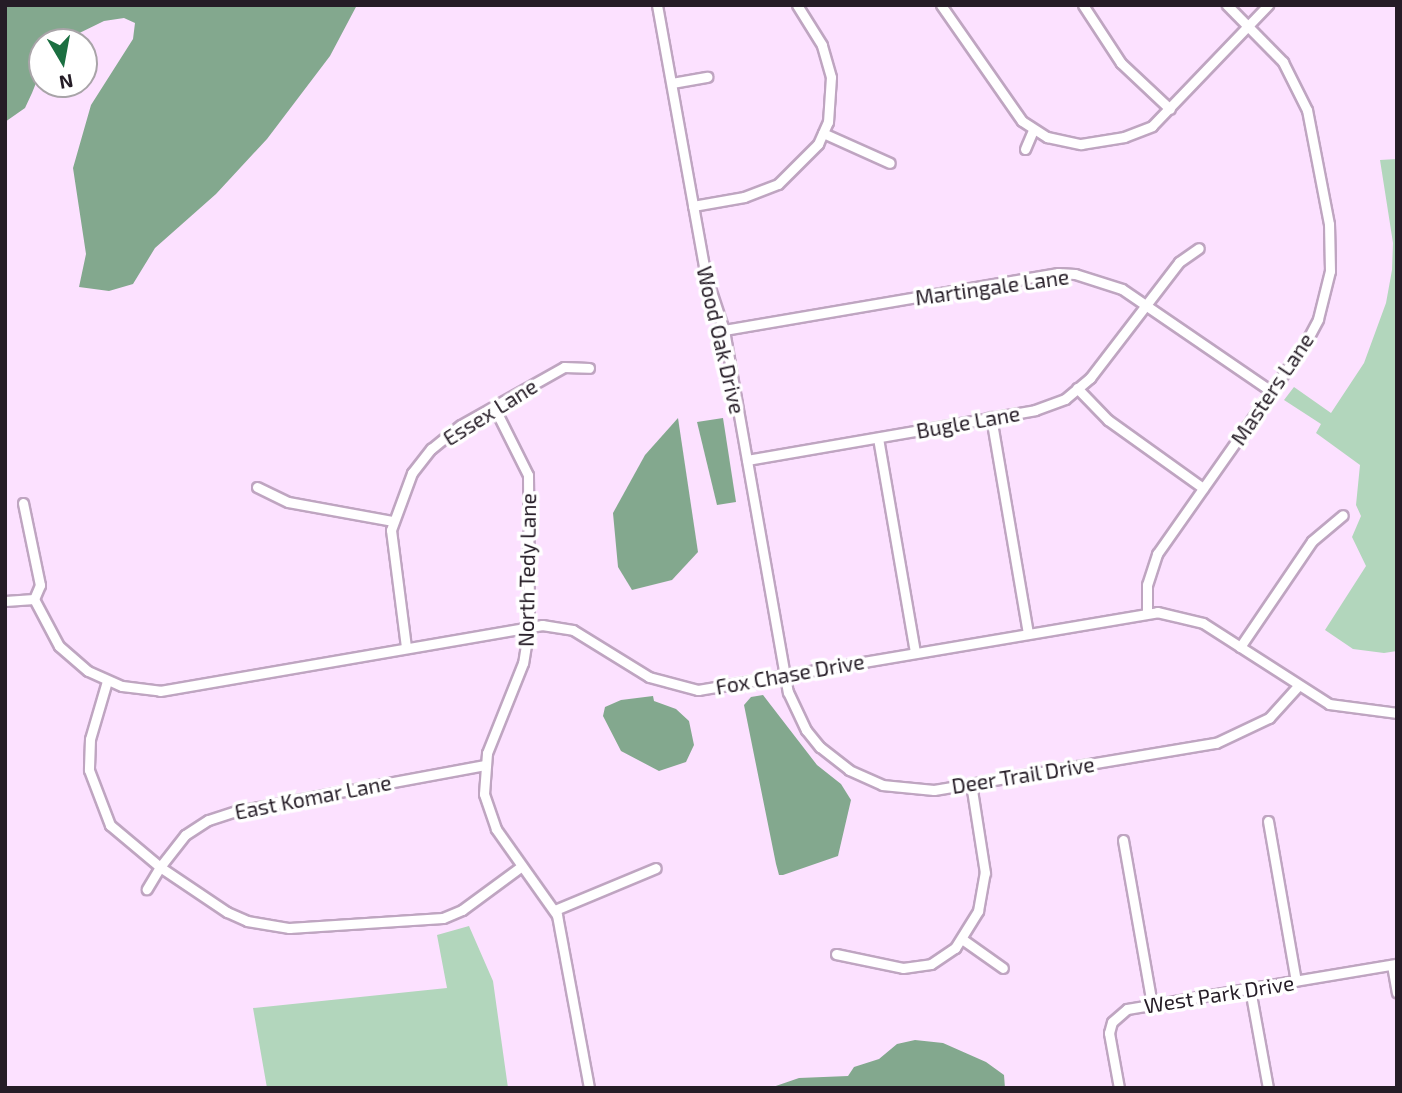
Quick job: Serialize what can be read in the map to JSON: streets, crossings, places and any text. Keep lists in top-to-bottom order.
{
  "streets": {
    "street": [
      "Martingale Lane",
      "Wood Oak Drive",
      "Masters Lane",
      "Essex Lane",
      "Bugle Lane",
      "North Tedy Lane",
      "Fox Chase Drive",
      "Deer Trail Drive",
      "East Komar Lane",
      "West Park Drive"
    ]
  },
  "crossings": [
    ["Martingale Lane", "Wood Oak Drive"],
    ["Martingale Lane", "Masters Lane"],
    ["Martingale Lane", "Bugle Lane"],
    ["Wood Oak Drive", "Bugle Lane"],
    ["Wood Oak Drive", "Fox Chase Drive"],
    ["Wood Oak Drive", "Deer Trail Drive"],
    ["Masters Lane", "Fox Chase Drive"],
    ["Essex Lane", "North Tedy Lane"],
    ["Essex Lane", "Fox Chase Drive"],
    ["North Tedy Lane", "Fox Chase Drive"],
    ["North Tedy Lane", "East Komar Lane"],
    ["Fox Chase Drive", "Deer Trail Drive"]
  ],
  "north": "bottom"
}
